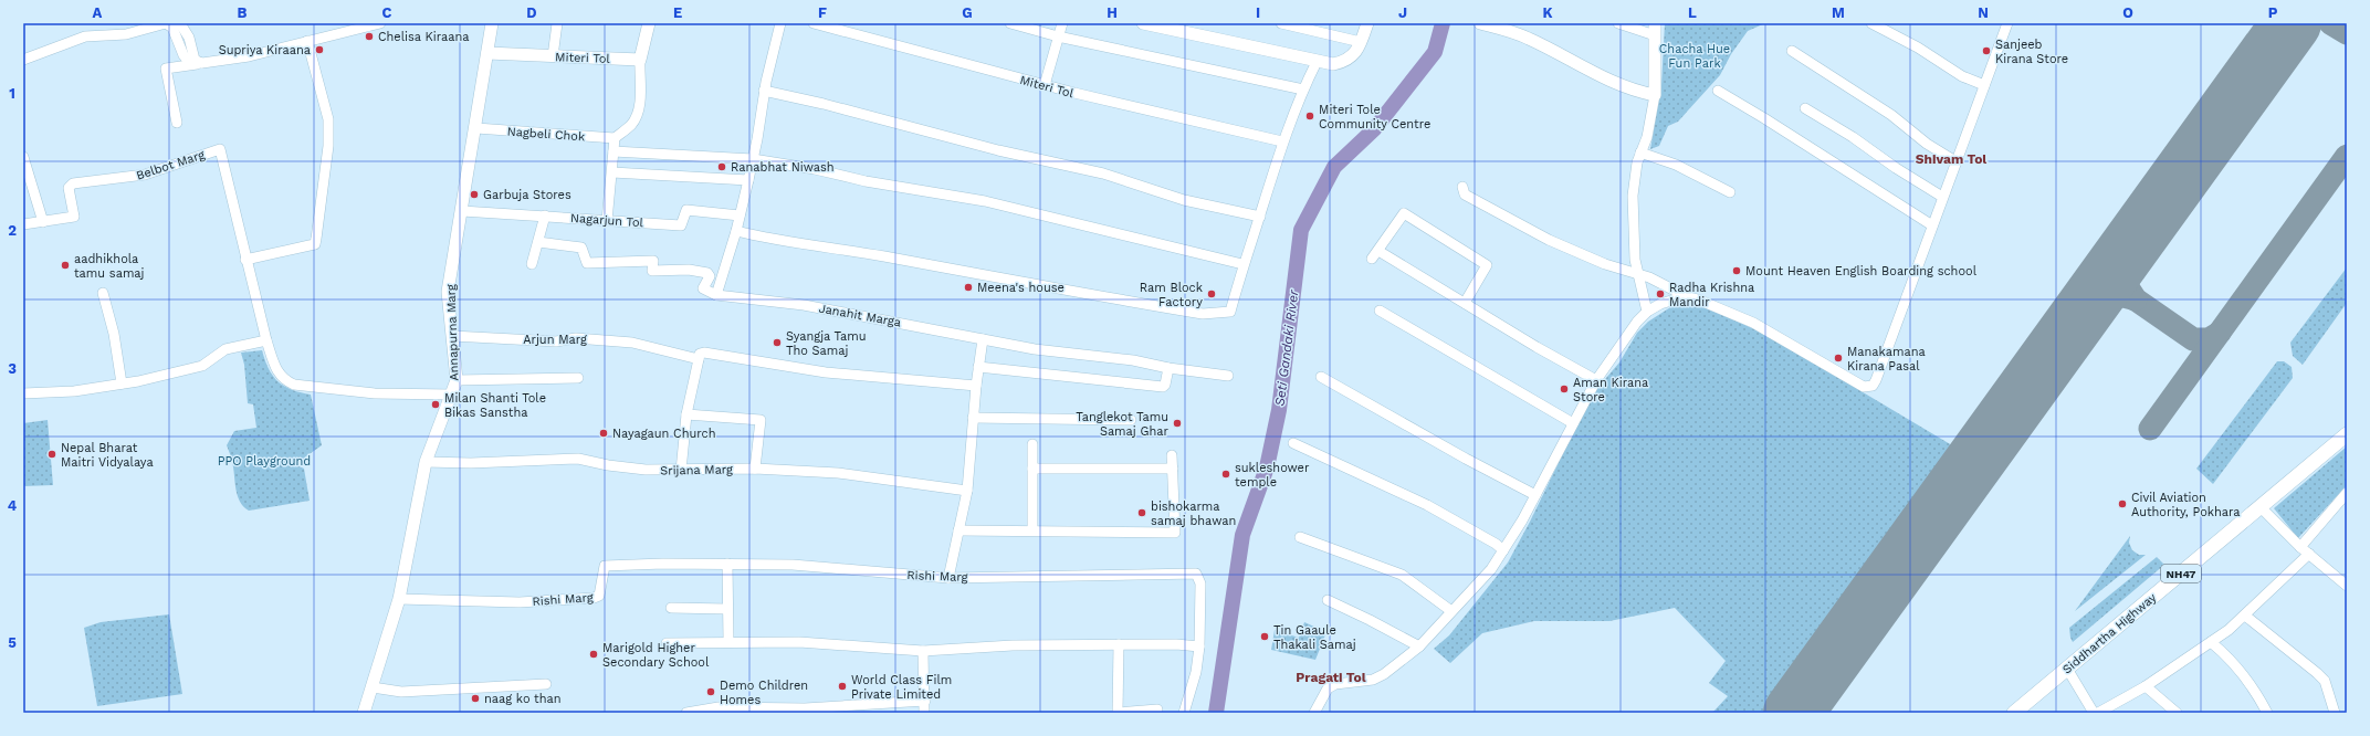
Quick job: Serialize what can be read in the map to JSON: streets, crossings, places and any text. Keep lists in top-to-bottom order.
{
  "streets": {
    "highway": ["NH47", "Siddhartha Highway"],
    "main road": ["Miteri Tol", "Annapurna Marg"],
    "street": [
      "Nagbeli Chok",
      "Belbot Marg",
      "Nagarjun Tol",
      "Janahit Marga",
      "Arjun Marg",
      "Srijana Marg",
      "Rishi Marg"
    ]
  },
  "crossings": [
    ["Miteri Tol", "Annapurna Marg"],
    ["Nagbeli Chok", "Annapurna Marg"],
    ["Nagarjun Tol", "Annapurna Marg"],
    ["Annapurna Marg", "Arjun Marg"],
    ["Annapurna Marg", "Srijana Marg"],
    ["Annapurna Marg", "Rishi Marg"]
  ],
  "districts": ["Shivam Tol", "Pragati Tol"],
  "water": ["Seti Gandaki River"],
  "parks": ["Chacha Hue Fun Park", "PPO Playground"],
  "places": [
    "Chelisa Kiraana",
    "Supriya Kiraana",
    "Sanjeeb Kirana Store",
    "Miteri Tole Community Centre",
    "Ranabhat Niwash",
    "Garbuja Stores",
    "aadhikhola tamu samaj",
    "Mount Heaven English Boarding school",
    "Meena's house",
    "Ram Block Factory",
    "Radha Krishna Mandir",
    "Syangja Tamu Tho Samaj",
    "Manakamana Kirana Pasal",
    "Aman Kirana Store",
    "Milan Shanti Tole Bikas Sanstha",
    "Tanglekot Tamu Samaj Ghar",
    "Nayagaun Church",
    "Nepal Bharat Maitri Vidyalaya",
    "sukleshower temple",
    "Civil Aviation Authority, Pokhara",
    "bishokarma samaj bhawan",
    "Tin Gaaule Thakali Samaj",
    "Marigold Higher Secondary School",
    "World Class Film Private Limited",
    "Demo Children Homes",
    "naag ko than"
  ],
  "grid": {
    "columns": [
      "A",
      "B",
      "C",
      "D",
      "E",
      "F",
      "G",
      "H",
      "I",
      "J",
      "K",
      "L",
      "M",
      "N",
      "O",
      "P"
    ],
    "rows": [
      "1",
      "2",
      "3",
      "4",
      "5"
    ]
  }
}
